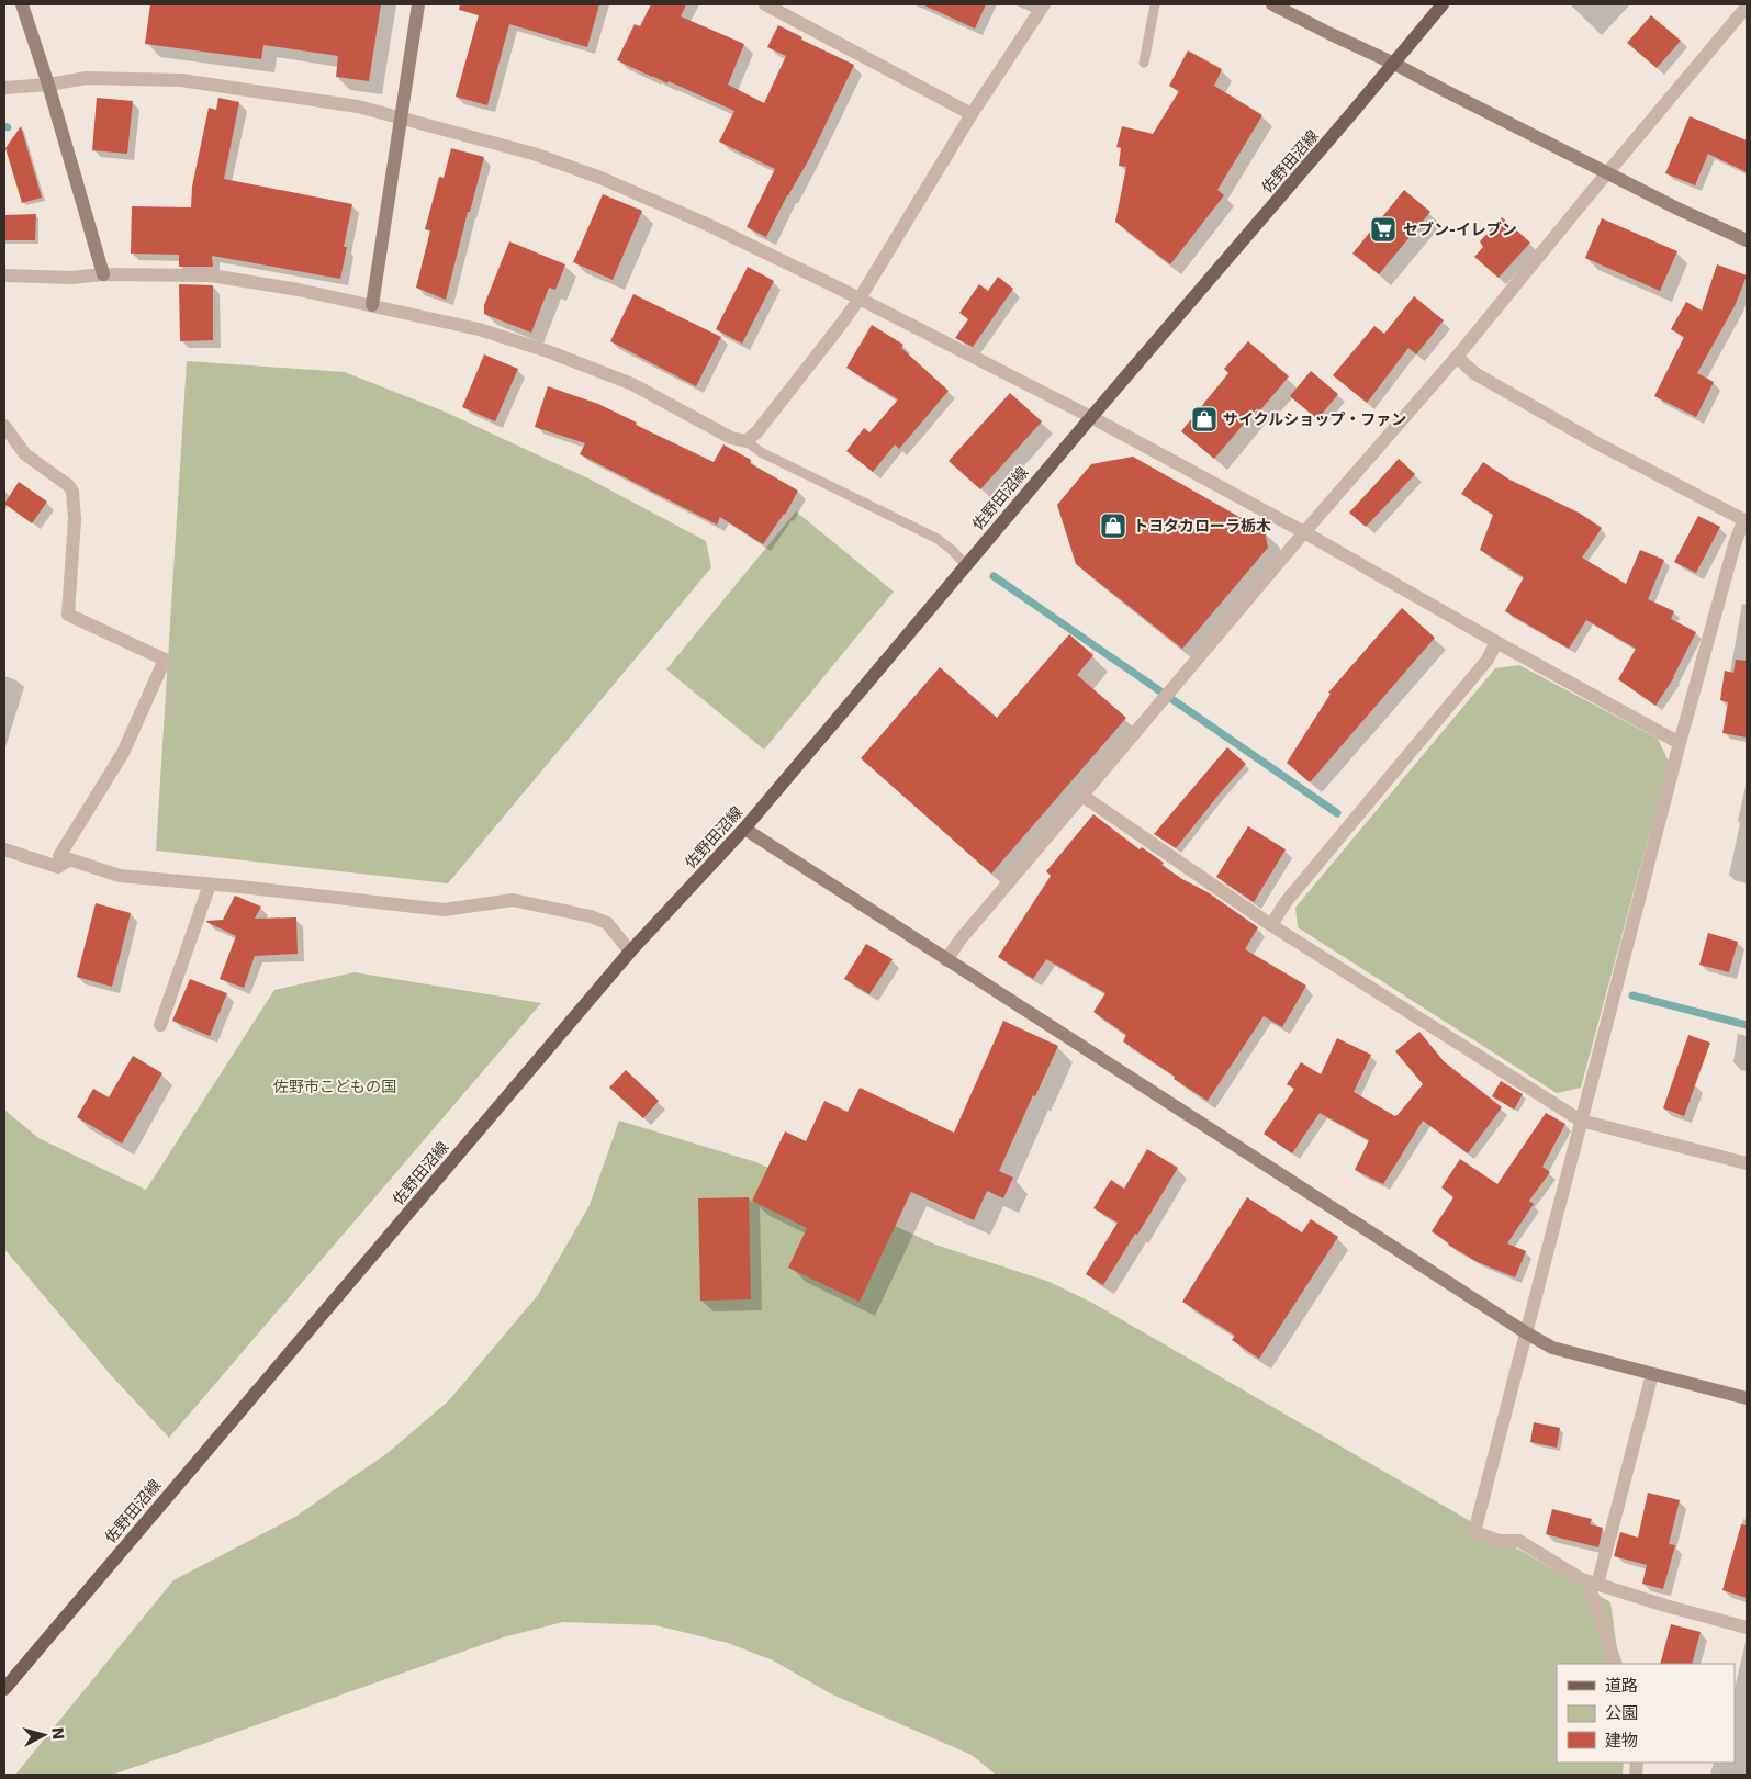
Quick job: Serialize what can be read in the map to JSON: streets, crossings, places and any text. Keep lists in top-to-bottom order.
{
  "streets": {
    "main road": ["佐野田沼線"]
  },
  "parks": ["佐野市こどもの国"],
  "places": {
    "supermarket": ["セブン-イレブン"],
    "shop": ["サイクルショップ・ファン", "トヨタカローラ栃木"]
  },
  "legend": ["道路", "公園", "建物"],
  "north": "right"
}
